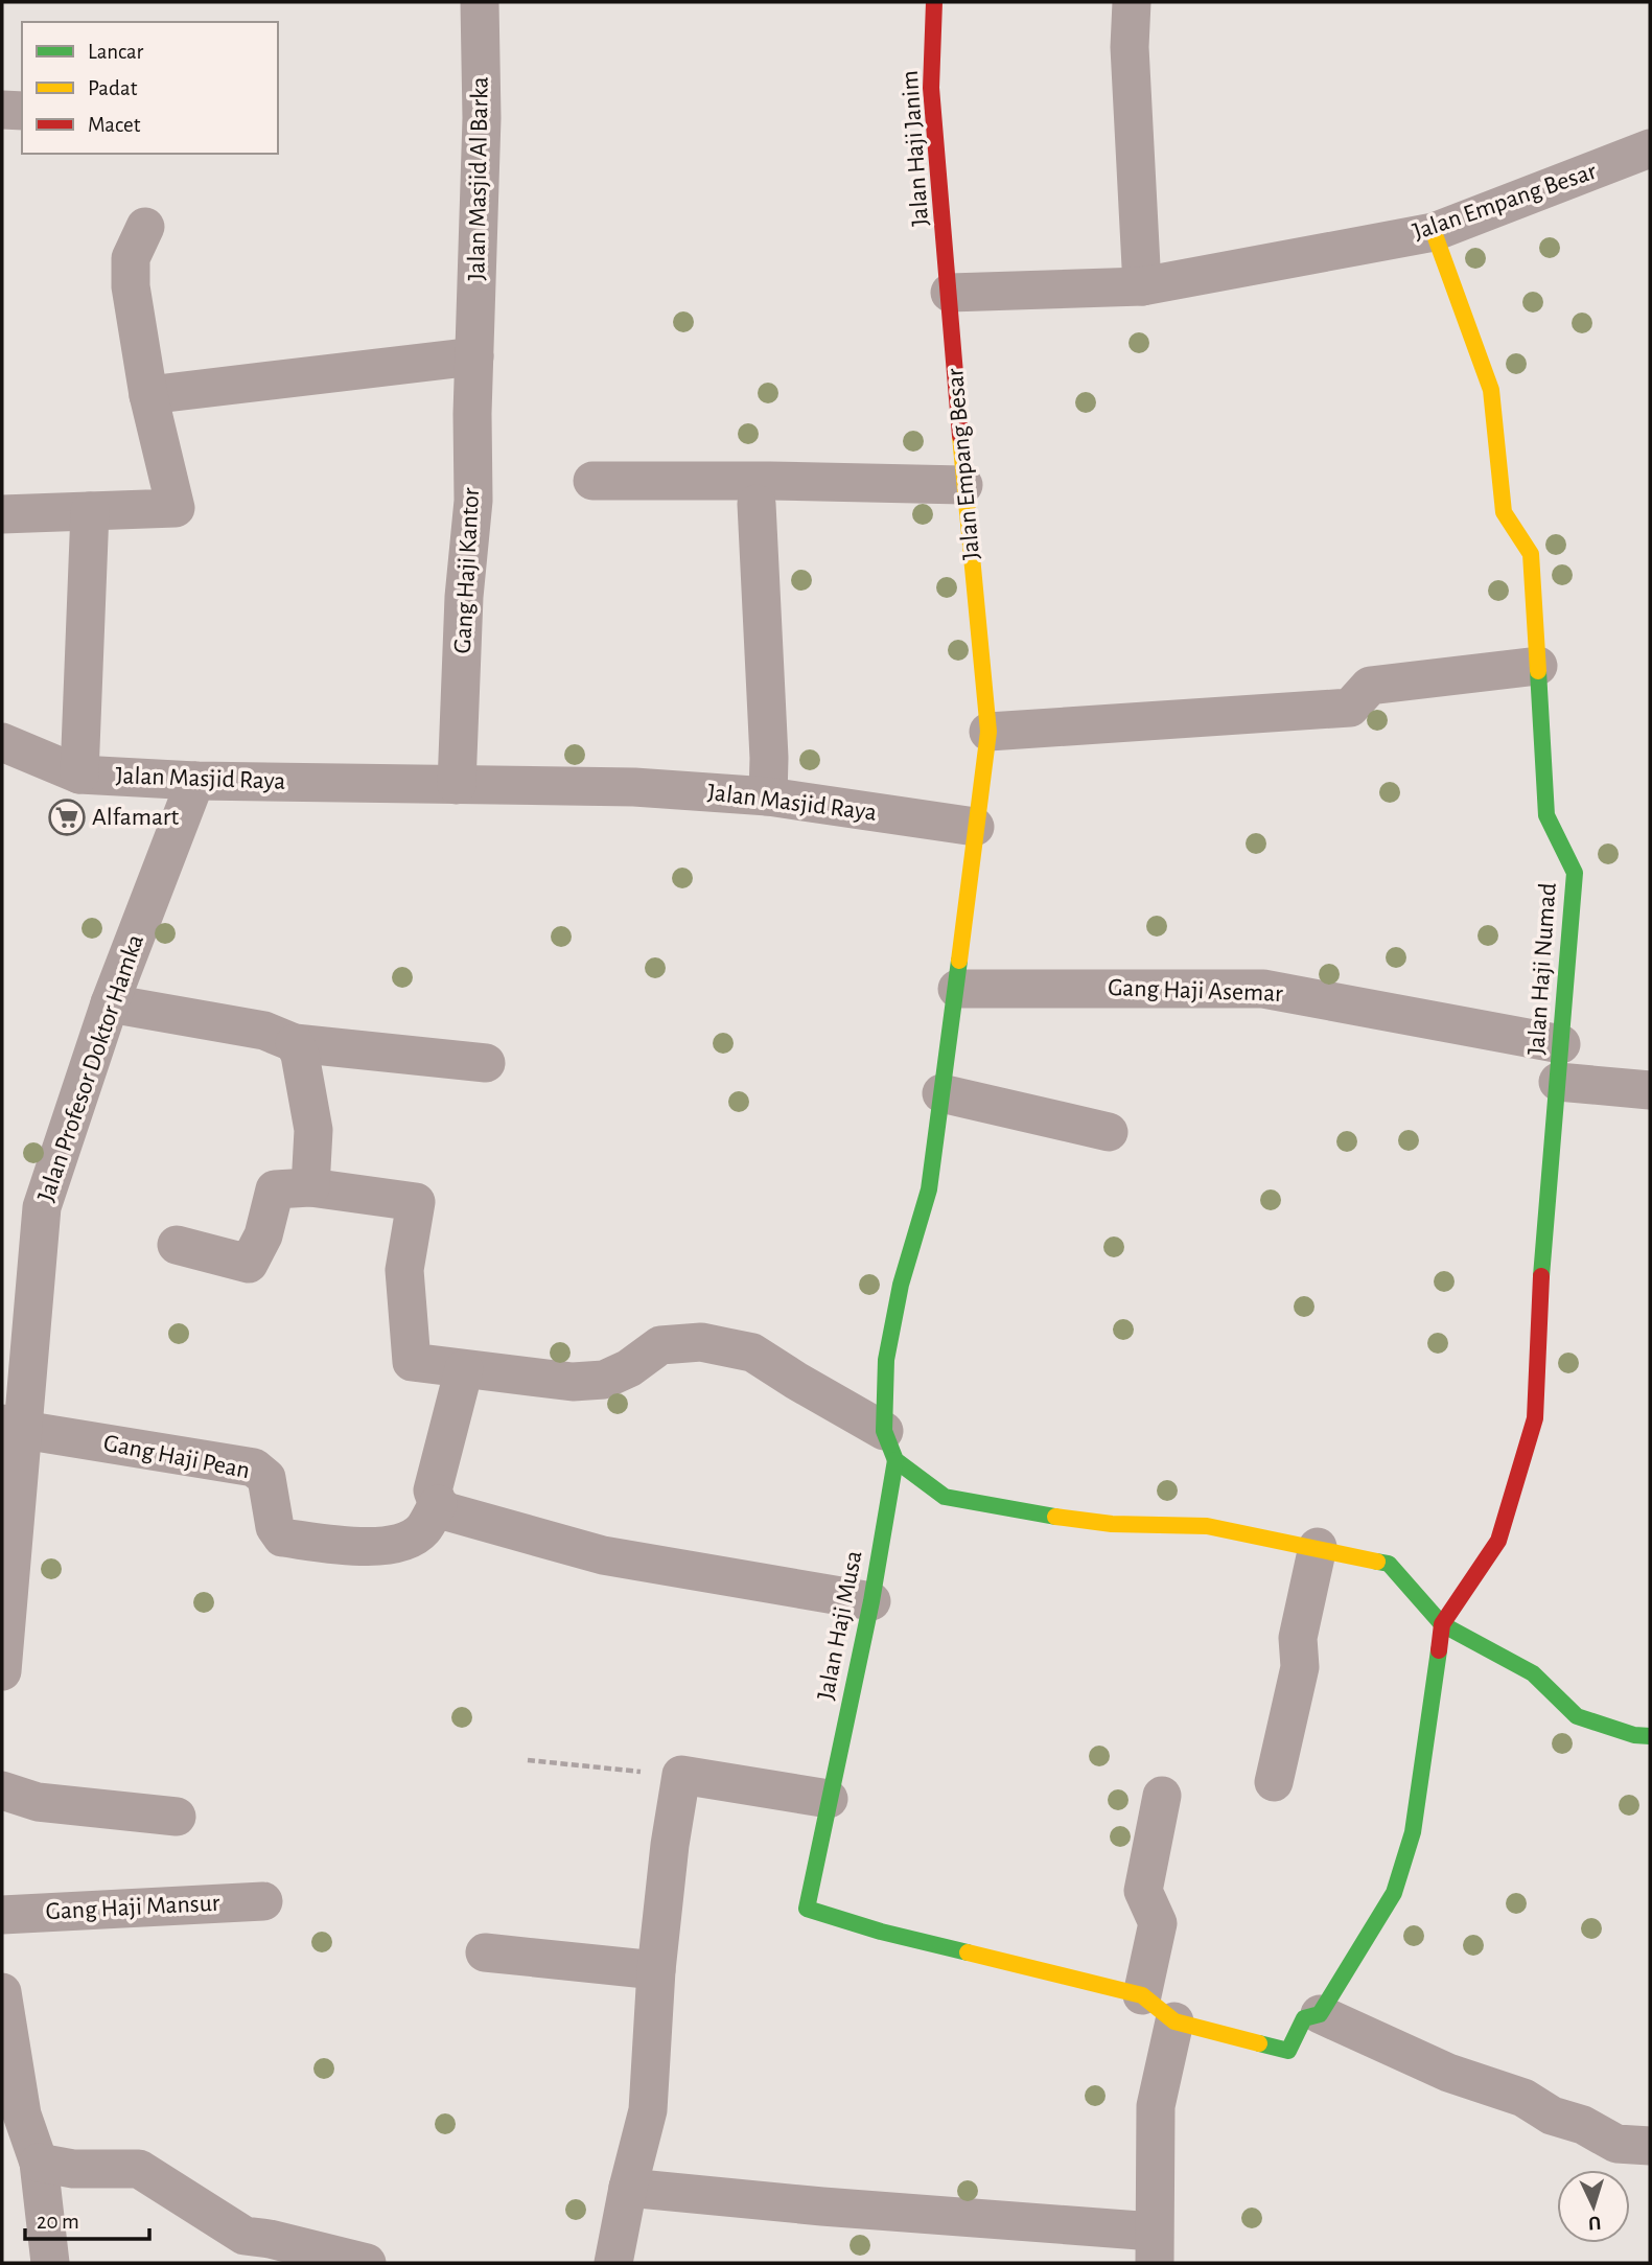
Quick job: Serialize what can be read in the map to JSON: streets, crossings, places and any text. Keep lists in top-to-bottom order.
{
  "streets": {
    "street": [
      "Jalan Haji Janim",
      "Jalan Masjid Al Barka",
      "Jalan Empang Besar",
      "Gang Haji Kantor",
      "Jalan Masjid Raya",
      "Jalan Haji Numad",
      "Gang Haji Asemar",
      "Jalan Profesor Doktor Hamka",
      "Gang Haji Pean",
      "Jalan Haji Musa",
      "Gang Haji Mansur"
    ]
  },
  "crossings": [
    ["Jalan Haji Janim", "Jalan Empang Besar"],
    ["Jalan Masjid Al Barka", "Gang Haji Kantor"],
    ["Jalan Empang Besar", "Jalan Masjid Raya"],
    ["Jalan Empang Besar", "Jalan Haji Numad"],
    ["Gang Haji Kantor", "Jalan Masjid Raya"],
    ["Jalan Masjid Raya", "Jalan Profesor Doktor Hamka"],
    ["Jalan Haji Numad", "Gang Haji Asemar"],
    ["Jalan Profesor Doktor Hamka", "Gang Haji Pean"]
  ],
  "places": {
    "supermarket": ["Alfamart"]
  },
  "legend": ["Lancar", "Padat", "Macet"],
  "scale_bar": "20 m",
  "north": "bottom"
}
